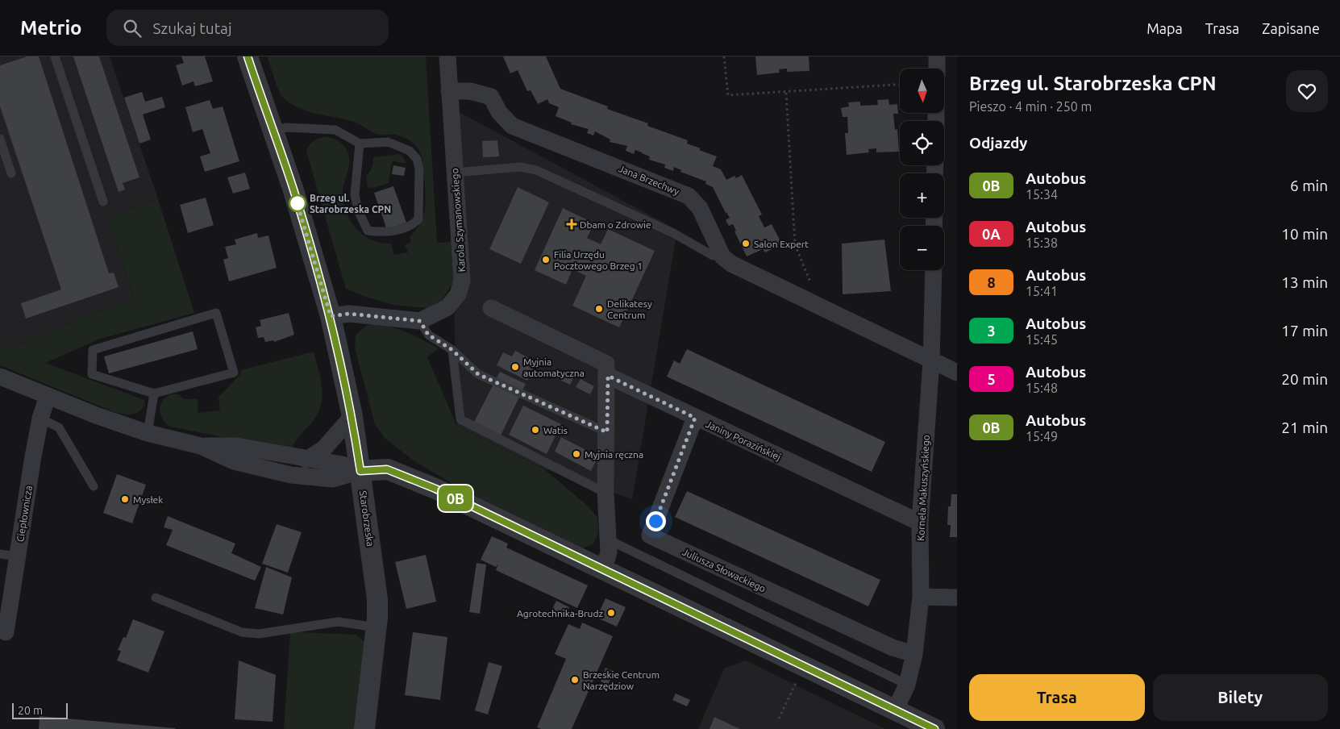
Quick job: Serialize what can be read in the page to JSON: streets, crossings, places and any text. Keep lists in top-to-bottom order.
{
  "streets": {
    "street": [
      "Jana Brzechwy",
      "Karola Szymanowskiego",
      "Janiny Porazińskiej",
      "Kornela Makuszyńskiego",
      "Ciepłownicza",
      "Starobrzeska",
      "Juliusza Słowackiego"
    ]
  },
  "crossings": [
    ["Jana Brzechwy", "Karola Szymanowskiego"],
    ["Janiny Porazińskiej", "Kornela Makuszyńskiego"],
    ["Janiny Porazińskiej", "Juliusza Słowackiego"],
    ["Kornela Makuszyńskiego", "Juliusza Słowackiego"]
  ],
  "places": {
    "other": [
      "Brzeg ul. Starobrzeska CPN",
      "Salon Expert",
      "Filia Urzędu Pocztowego Brzeg 1",
      "Delikatesy Centrum",
      "Myjnia automatyczna",
      "Watis",
      "Myjnia ręczna",
      "Mysłek",
      "Agrotechnika-Brudz",
      "Brzeskie Centrum Narzędziow"
    ],
    "health": ["Dbam o Zdrowie"]
  },
  "lines": ["bus line 0B"],
  "scale_bar": "20 m",
  "north": "bottom",
  "page": {
    "header": "Metrio",
    "search": "Szukaj tutaj",
    "nav": ["Mapa", "Trasa", "Zapisane"],
    "on_map": "0B",
    "heading": [
      ["Brzeg ul. Starobrzeska CPN", "Pieszo · 4 min · 250 m"],
      "Odjazdy"
    ],
    "map_buttons": ["+", "−"],
    "list": [
      {
        "mark": "0B",
        "name": "Autobus",
        "note": "15:34",
        "value": "6 min"
      },
      {
        "mark": "0A",
        "name": "Autobus",
        "note": "15:38",
        "value": "10 min"
      },
      {
        "mark": "8",
        "name": "Autobus",
        "note": "15:41",
        "value": "13 min"
      },
      {
        "mark": "3",
        "name": "Autobus",
        "note": "15:45",
        "value": "17 min"
      },
      {
        "mark": "5",
        "name": "Autobus",
        "note": "15:48",
        "value": "20 min"
      },
      {
        "mark": "0B",
        "name": "Autobus",
        "note": "15:49",
        "value": "21 min"
      }
    ],
    "buttons": ["Trasa", "Bilety"],
    "scale": "20 m"
  }
}
